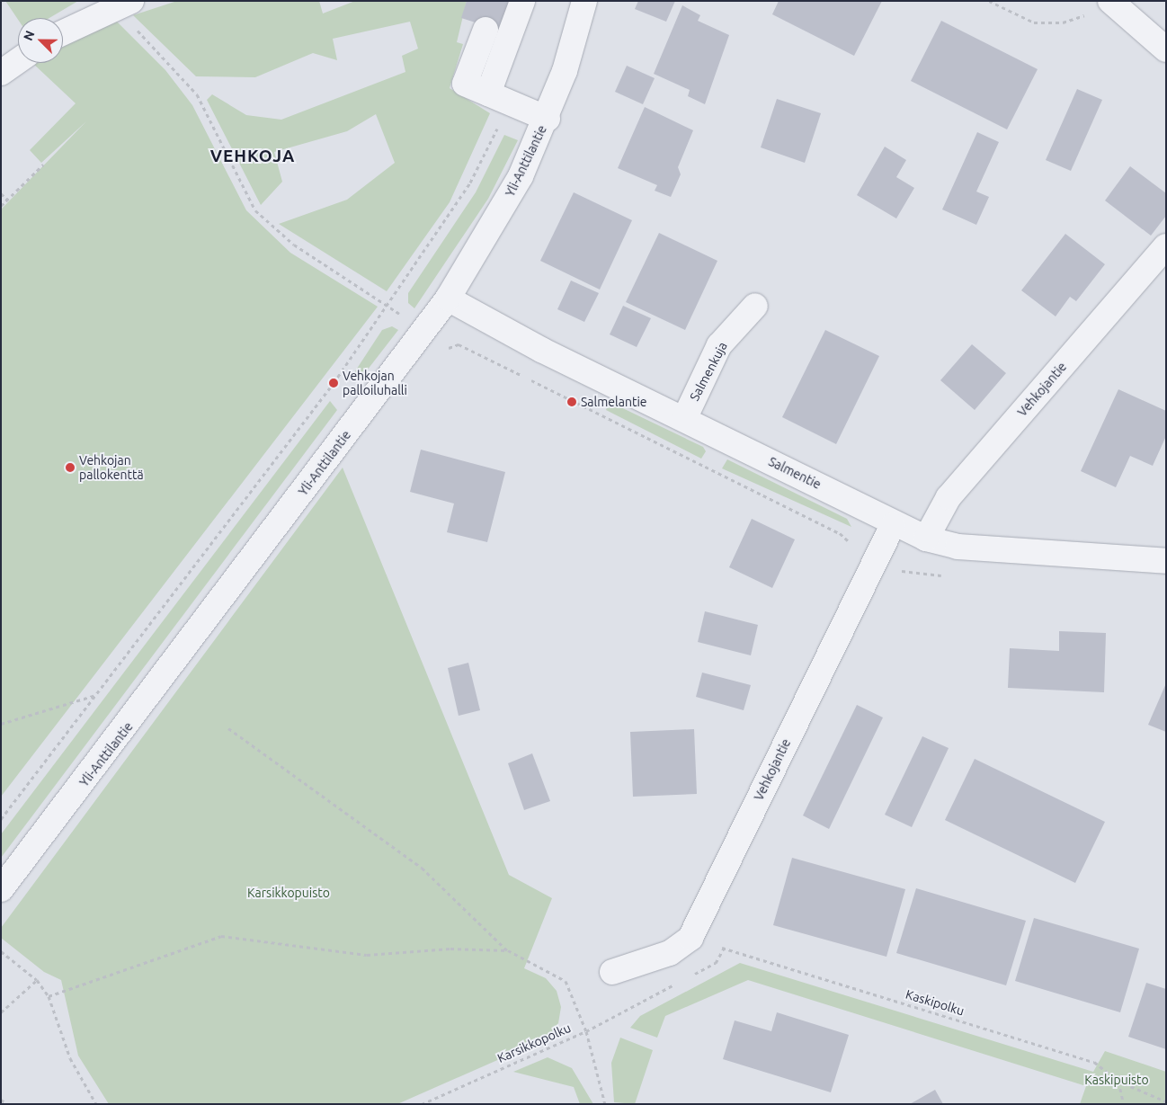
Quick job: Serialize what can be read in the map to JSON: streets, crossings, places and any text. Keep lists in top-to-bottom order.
{
  "streets": {
    "street": [
      "Yli-Anttilantie",
      "Salmenkuja",
      "Vehkojantie",
      "Salmentie"
    ],
    "path": ["Kaskipolku", "Karsikkopolku"]
  },
  "crossings": [
    ["Yli-Anttilantie", "Salmentie"],
    ["Salmenkuja", "Salmentie"],
    ["Vehkojantie", "Salmentie"],
    ["Vehkojantie", "Kaskipolku"]
  ],
  "districts": ["VEHKOJA"],
  "parks": ["Karsikkopuisto", "Kaskipuisto"],
  "places": ["Vehkojan palloiluhalli", "Salmelantie", "Vehkojan pallokenttä"],
  "north": "top left"
}
